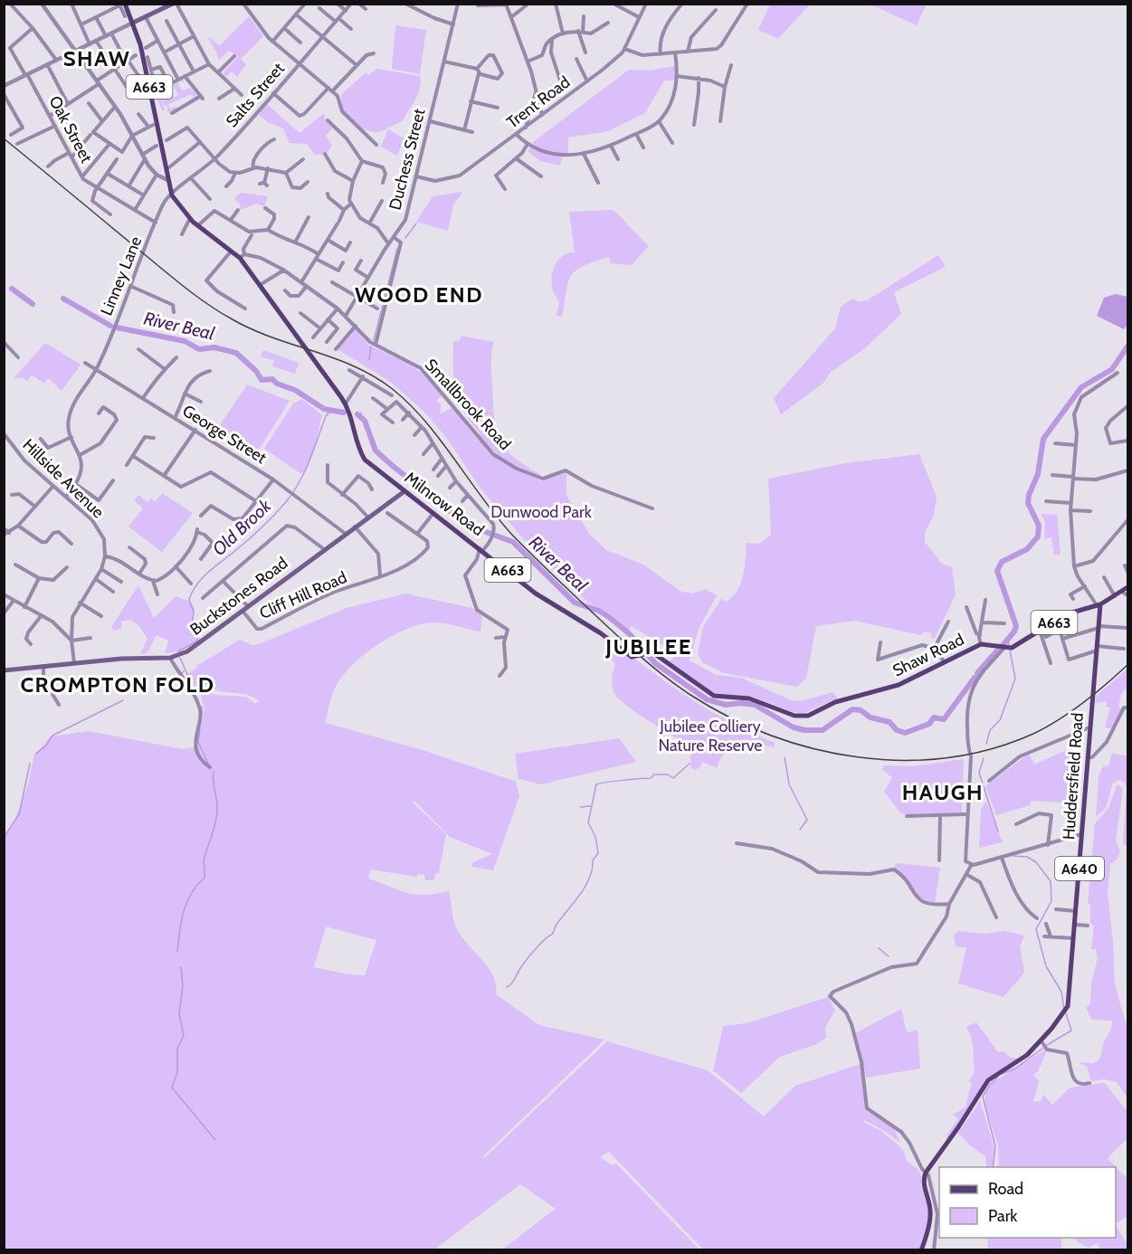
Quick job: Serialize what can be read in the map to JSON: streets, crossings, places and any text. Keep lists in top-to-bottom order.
{
  "streets": {
    "main road": [
      "A663",
      "Milnrow Road",
      "Buckstones Road",
      "Shaw Road",
      "Huddersfield Road",
      "A640"
    ],
    "street": [
      "Salts Street",
      "Trent Road",
      "Oak Street",
      "Duchess Street",
      "Linney Lane",
      "Smallbrook Road",
      "George Street",
      "Hillside Avenue",
      "Cliff Hill Road"
    ]
  },
  "crossings": [
    ["A663", "Salts Street"],
    ["A663", "Linney Lane"],
    ["A663", "Milnrow Road"],
    ["A663", "Shaw Road"],
    ["A663", "Huddersfield Road"],
    ["Salts Street", "Linney Lane"],
    ["Salts Street", "Milnrow Road"],
    ["Trent Road", "Duchess Street"],
    ["Oak Street", "Linney Lane"],
    ["Duchess Street", "Smallbrook Road"],
    ["Linney Lane", "George Street"],
    ["Linney Lane", "Milnrow Road"],
    ["Smallbrook Road", "Milnrow Road"],
    ["George Street", "Buckstones Road"],
    ["Hillside Avenue", "Buckstones Road"],
    ["Milnrow Road", "Buckstones Road"],
    ["Milnrow Road", "Shaw Road"],
    ["Cliff Hill Road", "Buckstones Road"]
  ],
  "districts": [
    "SHAW",
    "WOOD END",
    "JUBILEE",
    "CROMPTON FOLD",
    "HAUGH"
  ],
  "water": ["River Beal", "Old Brook"],
  "parks": ["Dunwood Park", "Jubilee Colliery Nature Reserve"],
  "legend": ["Road", "Park"]
}
